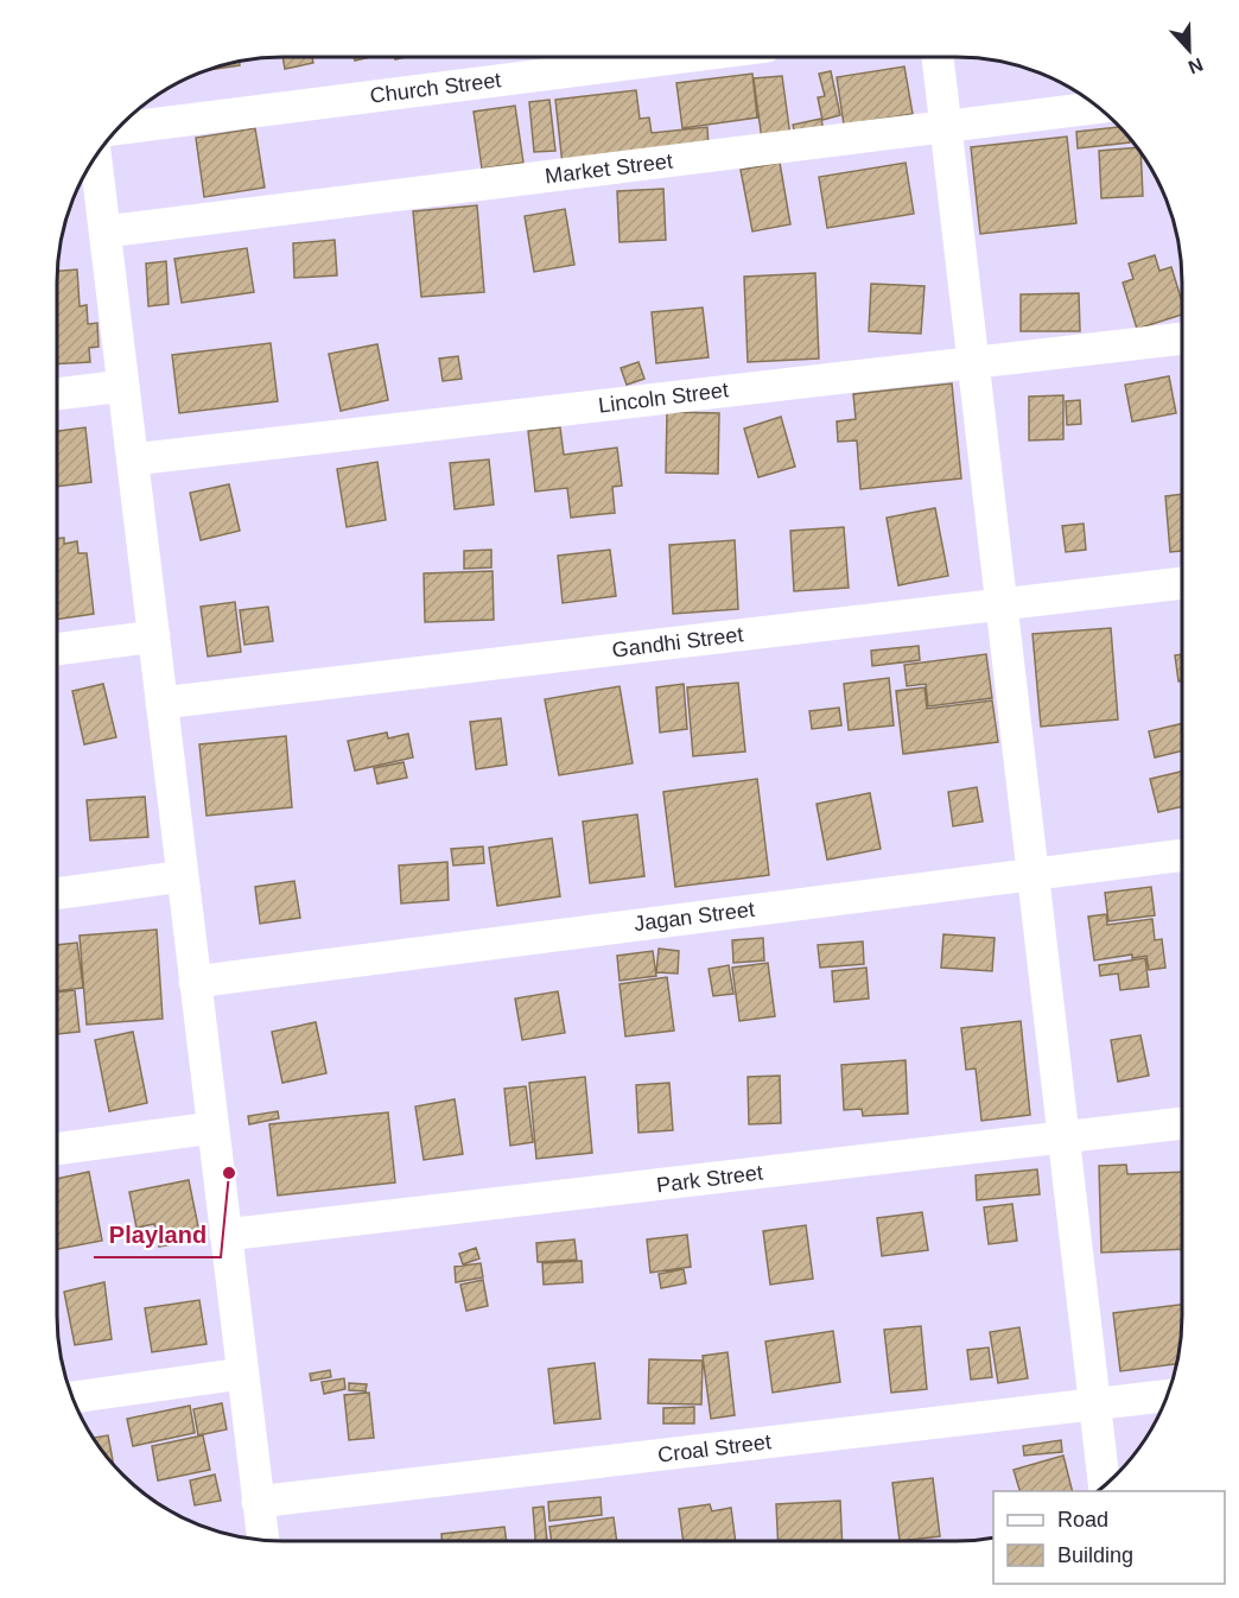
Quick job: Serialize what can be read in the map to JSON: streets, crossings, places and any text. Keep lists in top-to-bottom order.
{
  "streets": {
    "street": [
      "Church Street",
      "Market Street",
      "Lincoln Street",
      "Gandhi Street",
      "Jagan Street",
      "Park Street",
      "Croal Street"
    ]
  },
  "places": ["Playland"],
  "legend": ["Road", "Building"],
  "north": "bottom"
}
